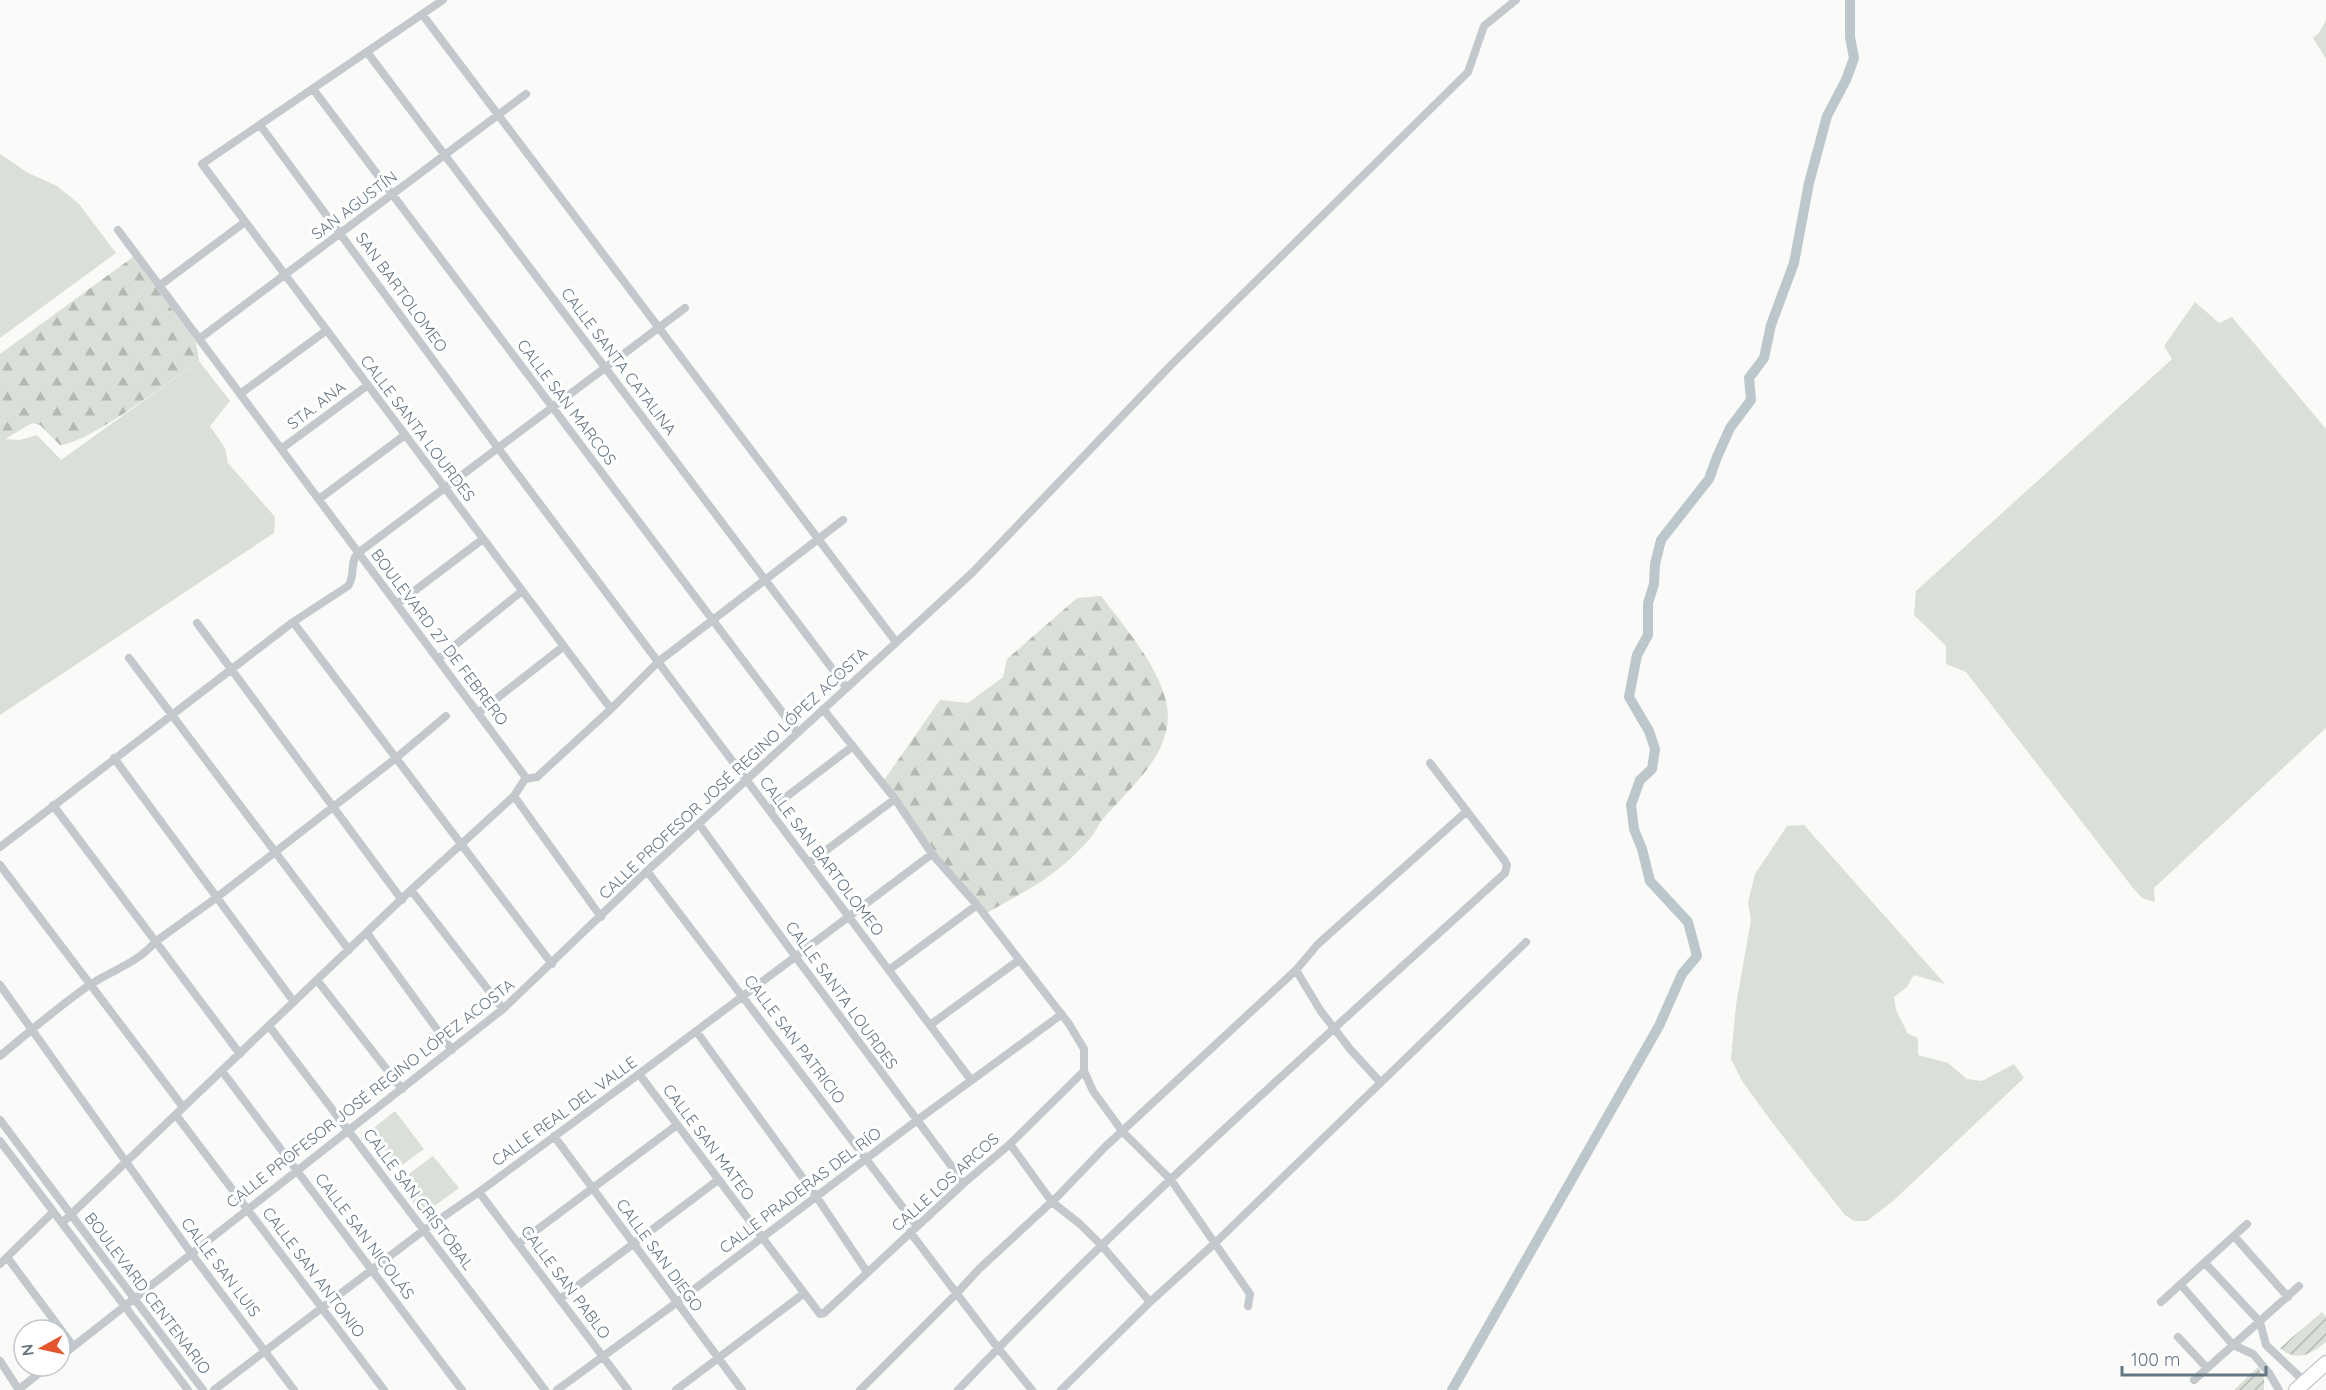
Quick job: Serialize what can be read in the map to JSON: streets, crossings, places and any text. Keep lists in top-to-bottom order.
{
  "streets": {
    "street": [
      "SAN AGUSTÍN",
      "SAN BARTOLOMEO",
      "CALLE SANTA CATALINA",
      "CALLE SAN MARCOS",
      "STA. ANA",
      "CALLE SANTA LOURDES",
      "BOULEVARD 27 DE FEBRERO",
      "CALLE PROFESOR JOSÉ REGINO LÓPEZ ACOSTA",
      "CALLE SAN BARTOLOMEO",
      "CALLE SAN PATRICIO",
      "CALLE REAL DEL VALLE",
      "CALLE SAN MATEO",
      "CALLE LOS ARCOS",
      "CALLE PRADERAS DEL RÍO",
      "CALLE SAN CRISTÓBAL",
      "CALLE SAN NICOLÁS",
      "CALLE SAN DIEGO",
      "CALLE SAN LUIS",
      "CALLE SAN ANTONIO",
      "CALLE SAN PABLO",
      "BOULEVARD CENTENARIO"
    ]
  },
  "crossings": [
    ["SAN AGUSTÍN", "SAN BARTOLOMEO"],
    ["SAN AGUSTÍN", "CALLE SANTA CATALINA"],
    ["SAN AGUSTÍN", "CALLE SAN MARCOS"],
    ["SAN AGUSTÍN", "CALLE SANTA LOURDES"],
    ["SAN AGUSTÍN", "BOULEVARD 27 DE FEBRERO"],
    ["SAN BARTOLOMEO", "CALLE SANTA LOURDES"],
    ["SAN BARTOLOMEO", "CALLE SAN BARTOLOMEO"],
    ["CALLE SANTA CATALINA", "CALLE PROFESOR JOSÉ REGINO LÓPEZ ACOSTA"],
    ["CALLE SAN MARCOS", "CALLE PROFESOR JOSÉ REGINO LÓPEZ ACOSTA"],
    ["STA. ANA", "CALLE SANTA LOURDES"],
    ["STA. ANA", "BOULEVARD 27 DE FEBRERO"],
    ["CALLE SANTA LOURDES", "CALLE PROFESOR JOSÉ REGINO LÓPEZ ACOSTA"],
    ["CALLE SANTA LOURDES", "CALLE REAL DEL VALLE"],
    ["CALLE SANTA LOURDES", "CALLE LOS ARCOS"],
    ["CALLE SANTA LOURDES", "CALLE PRADERAS DEL RÍO"],
    ["CALLE PROFESOR JOSÉ REGINO LÓPEZ ACOSTA", "CALLE SAN BARTOLOMEO"],
    ["CALLE PROFESOR JOSÉ REGINO LÓPEZ ACOSTA", "CALLE SAN PATRICIO"],
    ["CALLE PROFESOR JOSÉ REGINO LÓPEZ ACOSTA", "CALLE SAN CRISTÓBAL"],
    ["CALLE PROFESOR JOSÉ REGINO LÓPEZ ACOSTA", "CALLE SAN NICOLÁS"],
    ["CALLE PROFESOR JOSÉ REGINO LÓPEZ ACOSTA", "CALLE SAN LUIS"],
    ["CALLE PROFESOR JOSÉ REGINO LÓPEZ ACOSTA", "CALLE SAN ANTONIO"],
    ["CALLE PROFESOR JOSÉ REGINO LÓPEZ ACOSTA", "BOULEVARD CENTENARIO"],
    ["CALLE SAN BARTOLOMEO", "CALLE REAL DEL VALLE"],
    ["CALLE SAN BARTOLOMEO", "CALLE PRADERAS DEL RÍO"],
    ["CALLE SAN PATRICIO", "CALLE REAL DEL VALLE"],
    ["CALLE SAN PATRICIO", "CALLE LOS ARCOS"],
    ["CALLE SAN PATRICIO", "CALLE PRADERAS DEL RÍO"],
    ["CALLE REAL DEL VALLE", "CALLE SAN MATEO"],
    ["CALLE REAL DEL VALLE", "CALLE SAN CRISTÓBAL"],
    ["CALLE REAL DEL VALLE", "CALLE SAN NICOLÁS"],
    ["CALLE REAL DEL VALLE", "CALLE SAN DIEGO"],
    ["CALLE REAL DEL VALLE", "CALLE SAN LUIS"],
    ["CALLE REAL DEL VALLE", "CALLE SAN ANTONIO"],
    ["CALLE REAL DEL VALLE", "CALLE SAN PABLO"],
    ["CALLE SAN MATEO", "CALLE LOS ARCOS"],
    ["CALLE SAN MATEO", "CALLE PRADERAS DEL RÍO"],
    ["CALLE PRADERAS DEL RÍO", "CALLE SAN DIEGO"],
    ["CALLE PRADERAS DEL RÍO", "CALLE SAN PABLO"]
  ],
  "scale_bar": "100 m",
  "north": "left"
}
